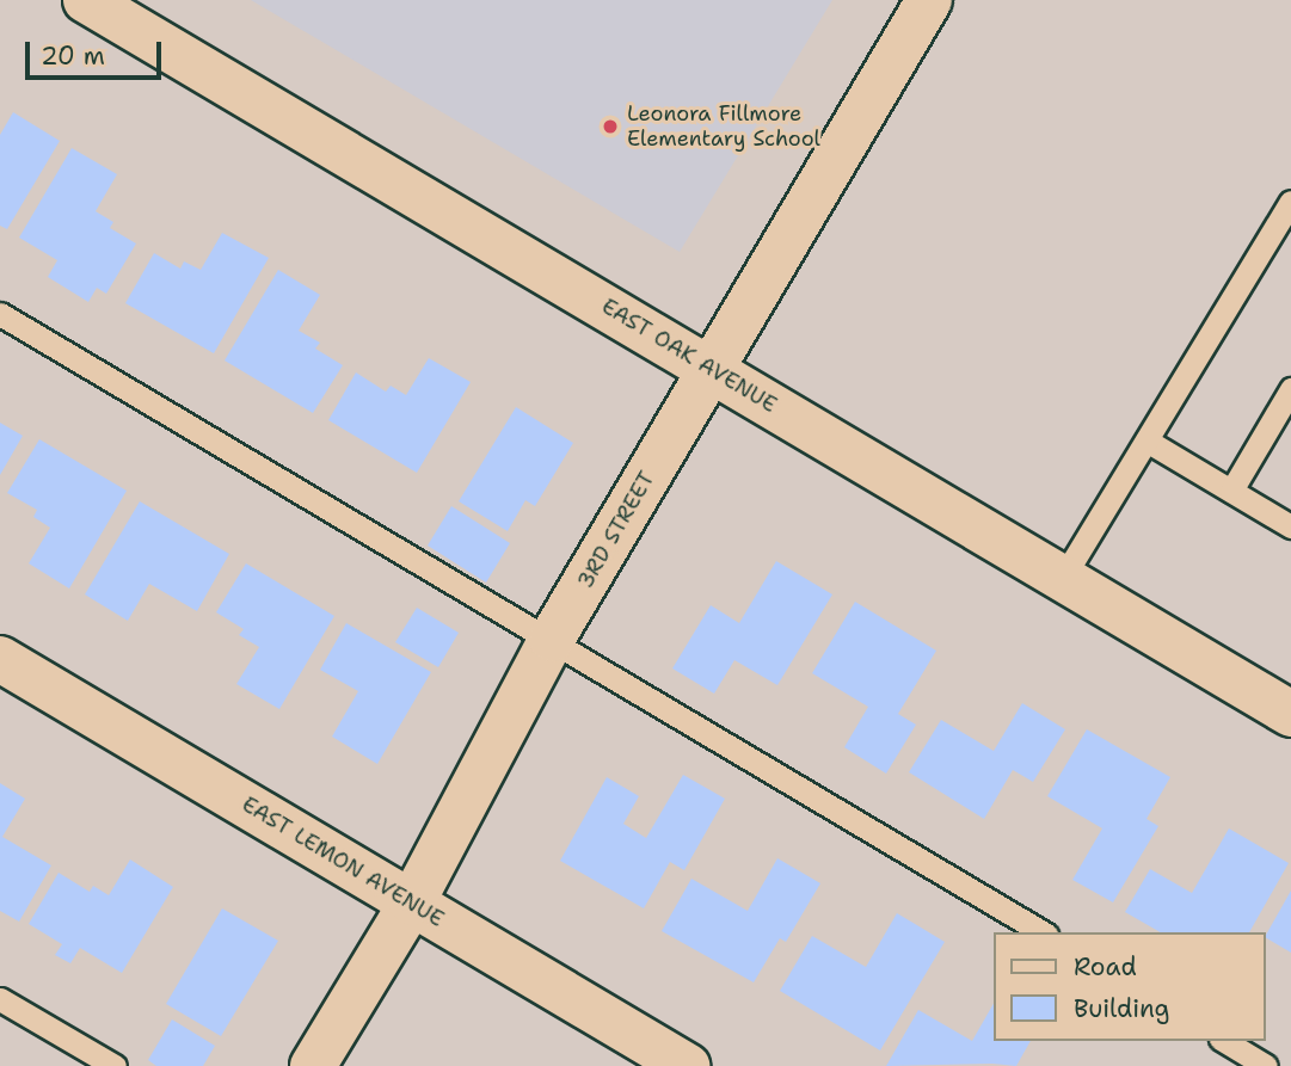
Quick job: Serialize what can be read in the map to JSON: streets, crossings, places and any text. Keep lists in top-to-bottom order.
{
  "streets": {
    "street": ["EAST OAK AVENUE", "3RD STREET", "EAST LEMON AVENUE"]
  },
  "crossings": [
    ["EAST OAK AVENUE", "3RD STREET"],
    ["3RD STREET", "EAST LEMON AVENUE"]
  ],
  "places": ["Leonora Fillmore Elementary School"],
  "legend": ["Road", "Building"],
  "scale_bar": "20 m"
}
